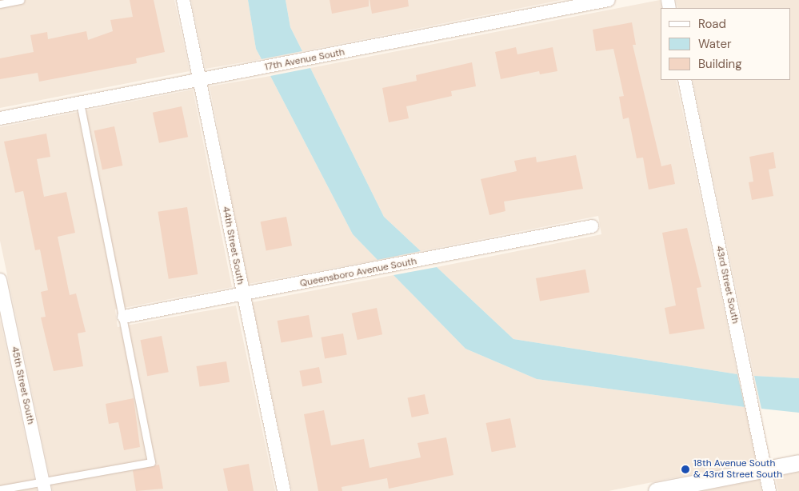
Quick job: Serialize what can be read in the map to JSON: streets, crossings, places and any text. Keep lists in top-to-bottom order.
{
  "streets": {
    "street": [
      "17th Avenue South",
      "44th Street South",
      "Queensboro Avenue South",
      "43rd Street South",
      "45th Street South"
    ]
  },
  "crossings": [
    ["17th Avenue South", "44th Street South"],
    ["44th Street South", "Queensboro Avenue South"]
  ],
  "places": ["18th Avenue South & 43rd Street South"],
  "legend": ["Road", "Water", "Building"]
}
